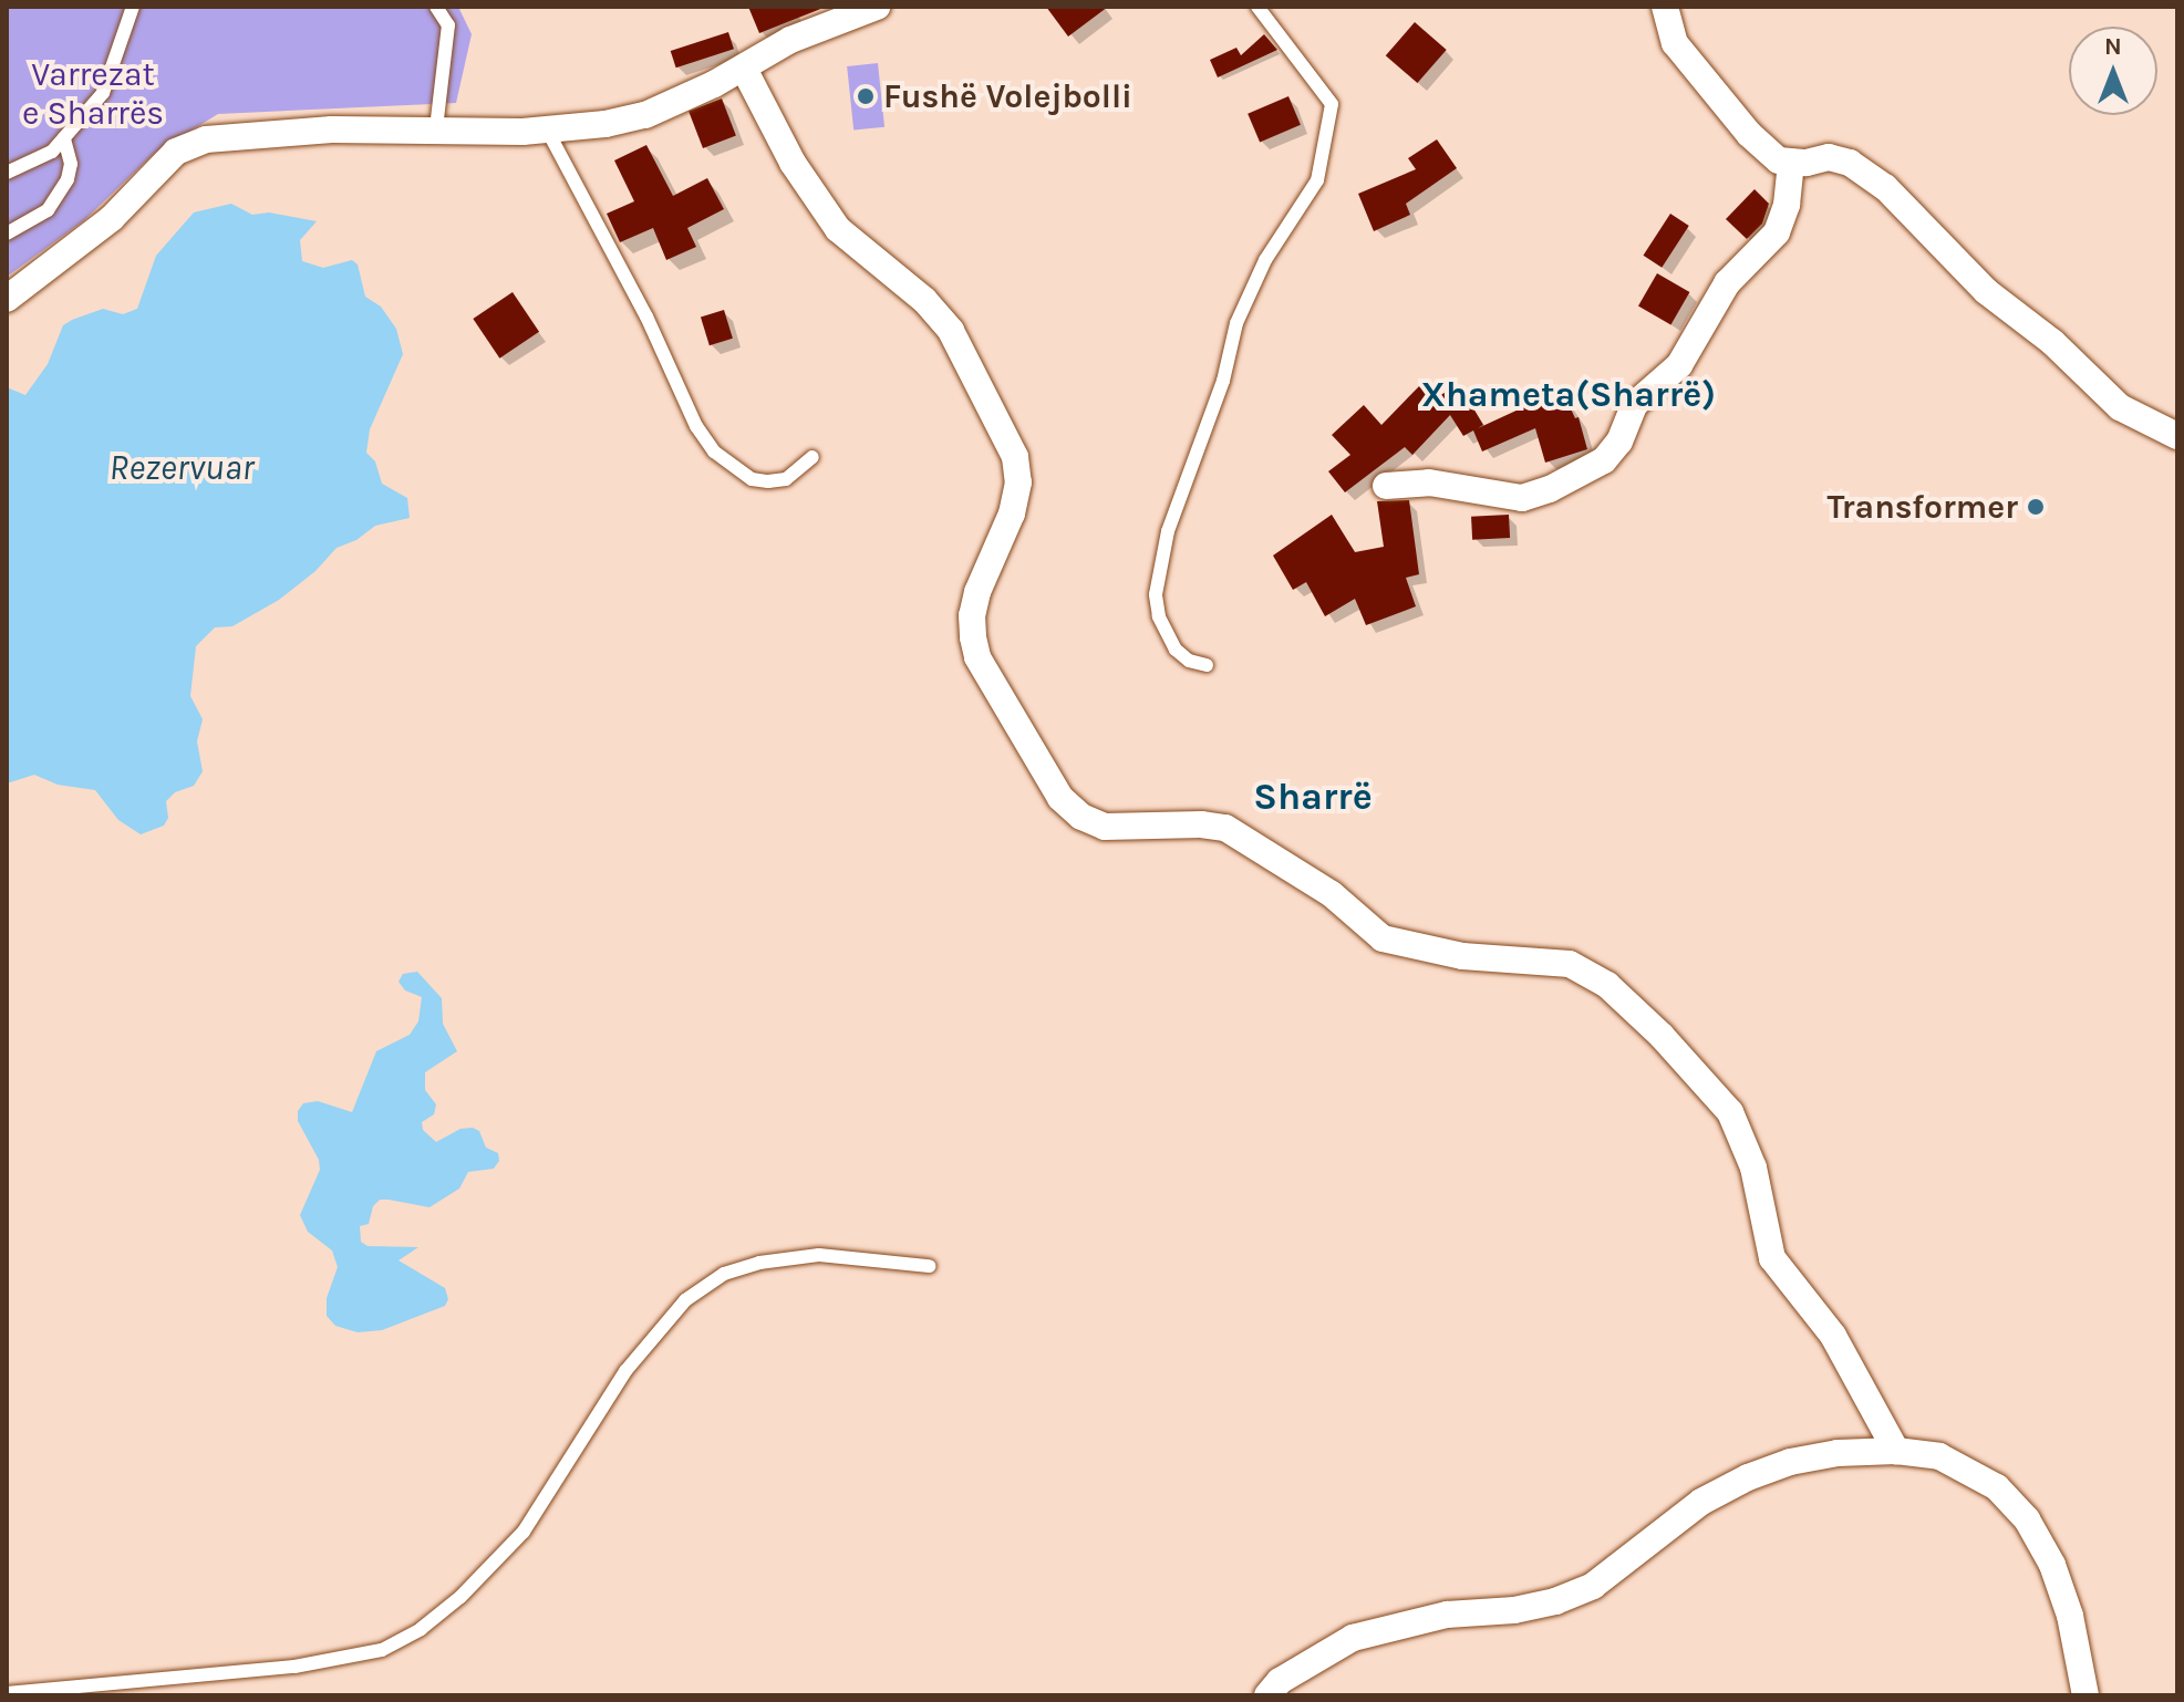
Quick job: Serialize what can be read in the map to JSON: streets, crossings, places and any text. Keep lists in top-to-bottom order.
{
  "districts": ["Xhameta(Sharrë)", "Sharrë"],
  "water": ["Rezervuar"],
  "parks": ["Varrezat e Sharrës"],
  "places": ["Fushë Volejbolli", "Transformer"],
  "north": "top"
}
